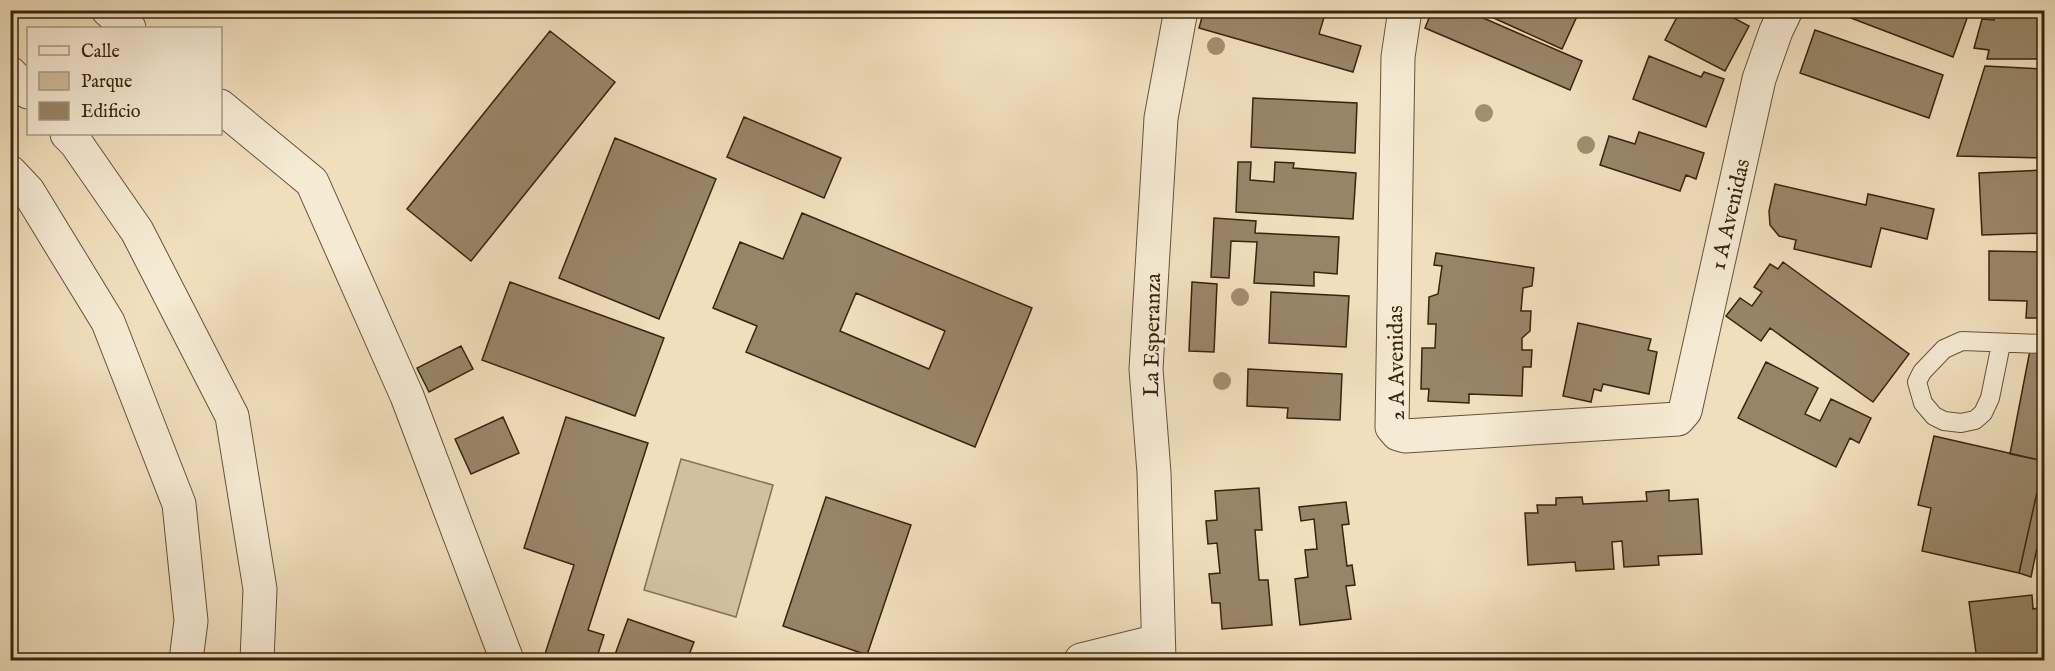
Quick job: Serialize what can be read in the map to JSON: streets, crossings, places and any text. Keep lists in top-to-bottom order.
{
  "streets": {
    "street": ["1 A Avenidas", "La Esperanza", "2 A Avenidas"]
  },
  "crossings": [
    ["1 A Avenidas", "2 A Avenidas"]
  ],
  "legend": ["Calle", "Parque", "Edificio"]
}
